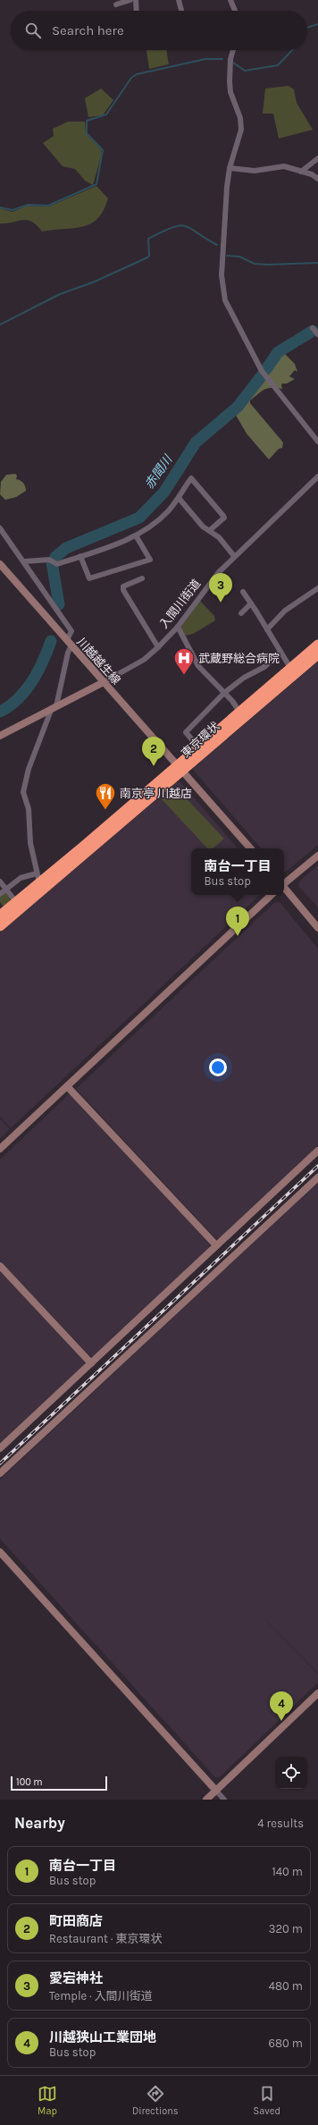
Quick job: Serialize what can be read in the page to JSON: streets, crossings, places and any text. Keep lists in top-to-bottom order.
{
  "streets": {
    "highway": ["東京環状"],
    "street": ["入間川街道", "川越越生線"]
  },
  "crossings": [
    ["入間川街道", "川越越生線"],
    ["川越越生線", "東京環状"]
  ],
  "water": ["赤間川"],
  "places": {
    "hospital": ["武蔵野総合病院"],
    "restaurant": ["南京亭 川越店"]
  },
  "scale_bar": "100 m",
  "page": {
    "search": "Search here",
    "pins": [
      "3",
      "2",
      "1",
      "4"
    ],
    "popup": ["南台一丁目", "Bus stop"],
    "scale": "100 m",
    "heading": ["Nearby", "4 results"],
    "list": [
      {
        "mark": "1",
        "name": "南台一丁目",
        "note": "Bus stop",
        "value": "140 m"
      },
      {
        "mark": "2",
        "name": "町田商店",
        "note": "Restaurant · 東京環状",
        "value": "320 m"
      },
      {
        "mark": "3",
        "name": "愛宕神社",
        "note": "Temple · 入間川街道",
        "value": "480 m"
      },
      {
        "mark": "4",
        "name": "川越狭山工業団地",
        "note": "Bus stop",
        "value": "680 m"
      }
    ],
    "nav": ["Map", "Directions", "Saved"]
  }
}
